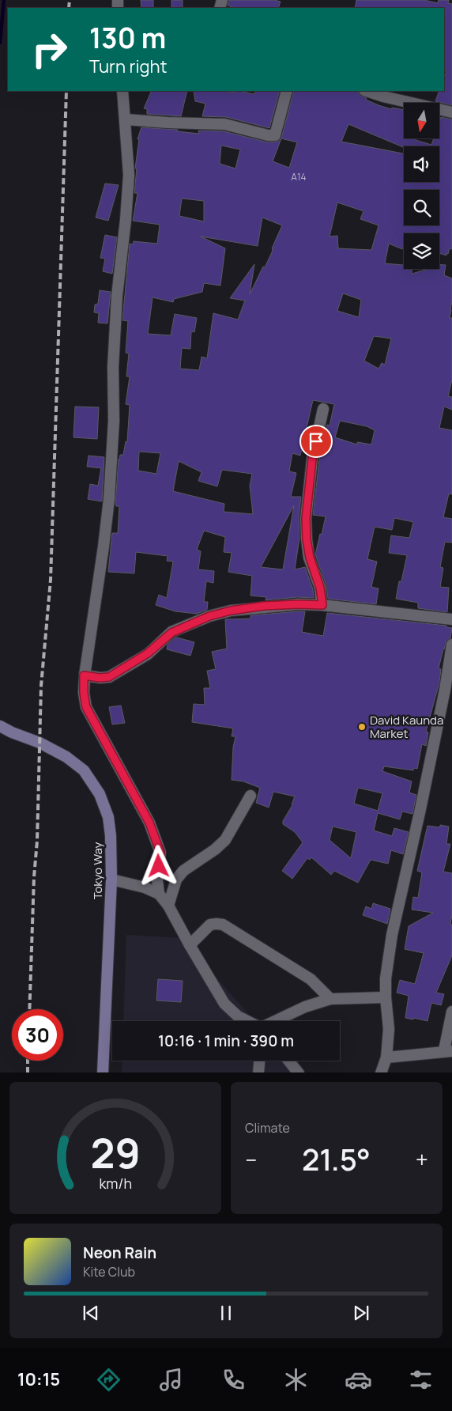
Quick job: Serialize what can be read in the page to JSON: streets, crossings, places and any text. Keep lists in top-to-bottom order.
{
  "streets": {
    "main road": ["Tokyo Way"]
  },
  "places": ["David Kaunda Market"],
  "house_numbers": ["A14"],
  "north": "bottom",
  "page": {
    "turn": ["130 m", "Turn right"],
    "limit": "30",
    "trip": "10:16 · 1 min · 390 m",
    "tile": "Climate",
    "heat": ["−", "21.5°", "+"],
    "song": ["Neon Rain", "Kite Club"],
    "tabs": "10:15",
    "gauge": ["29", "km/h"]
  }
}
